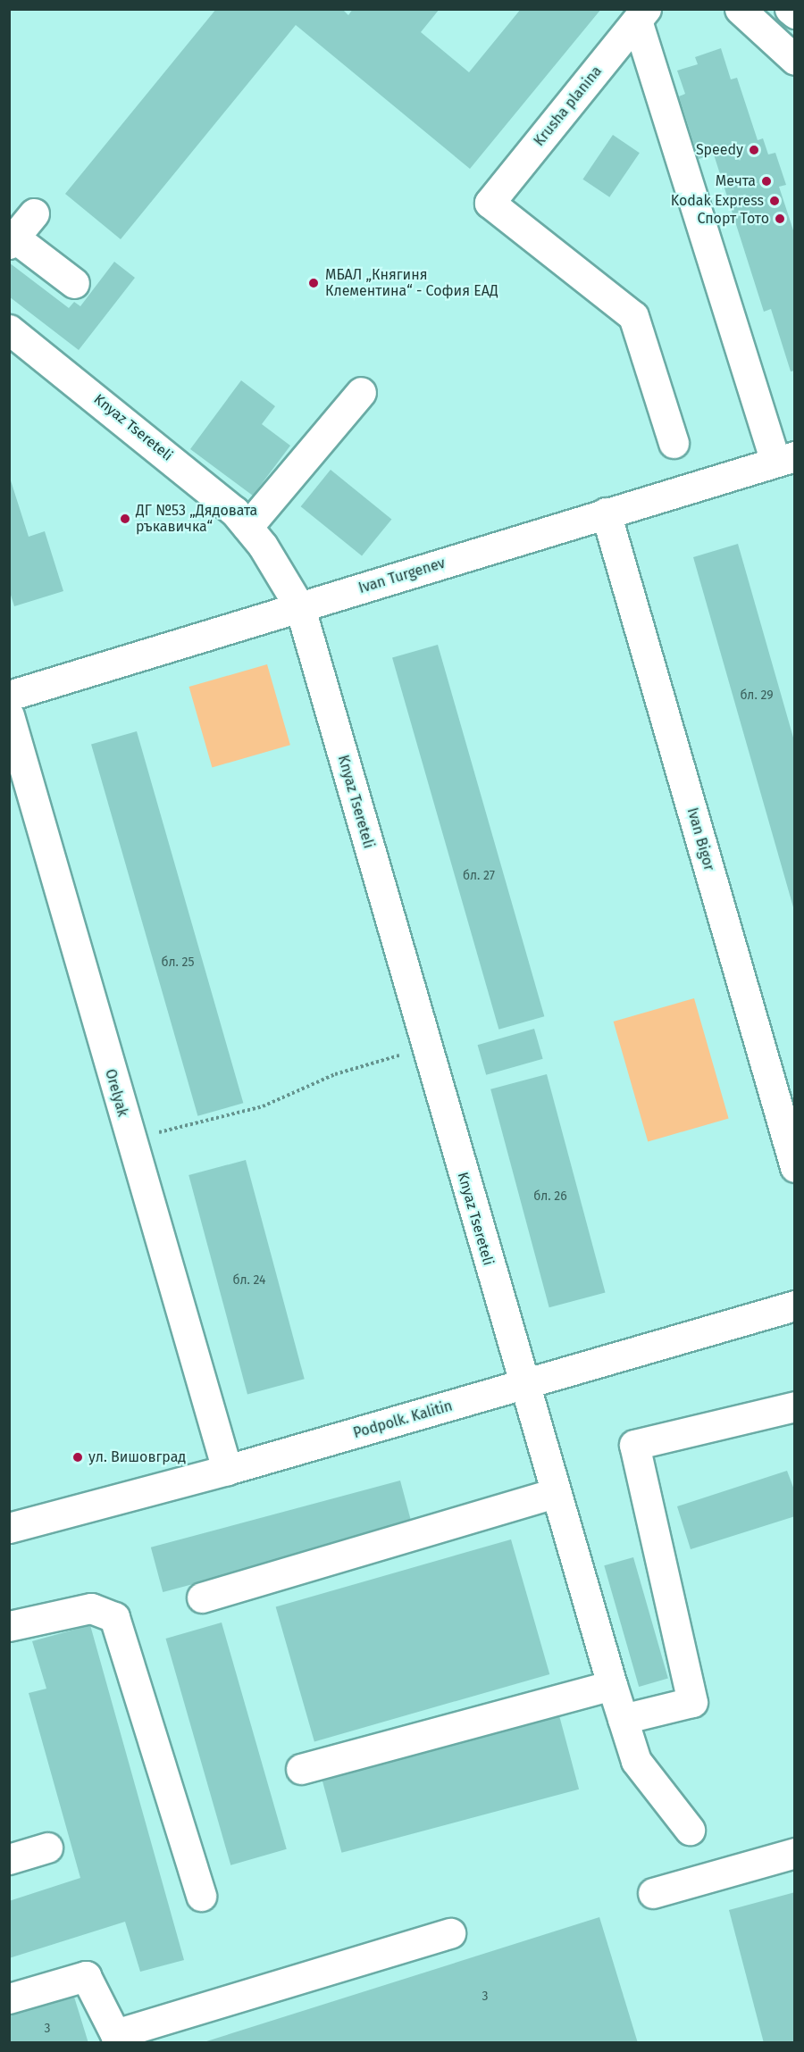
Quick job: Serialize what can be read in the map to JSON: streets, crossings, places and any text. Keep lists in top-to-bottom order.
{
  "streets": {
    "street": [
      "Krusha planina",
      "Knyaz Tsereteli",
      "Ivan Turgenev",
      "Ivan Bigor",
      "Orelyak",
      "Podpolk. Kalitin"
    ]
  },
  "crossings": [
    ["Knyaz Tsereteli", "Ivan Turgenev"],
    ["Knyaz Tsereteli", "Podpolk. Kalitin"],
    ["Ivan Turgenev", "Ivan Bigor"],
    ["Orelyak", "Podpolk. Kalitin"]
  ],
  "places": [
    "Speedy",
    "Мечта",
    "Kodak Express",
    "Спорт Тото",
    "МБАЛ „Княгиня Клементина“ - София ЕАД",
    "ДГ №53 „Дядовата ръкавичка“",
    "ул. Вишовград"
  ],
  "house_numbers": [
    "бл. 29",
    "бл. 27",
    "бл. 25",
    "бл. 26",
    "бл. 24",
    "3",
    "3"
  ]
}
